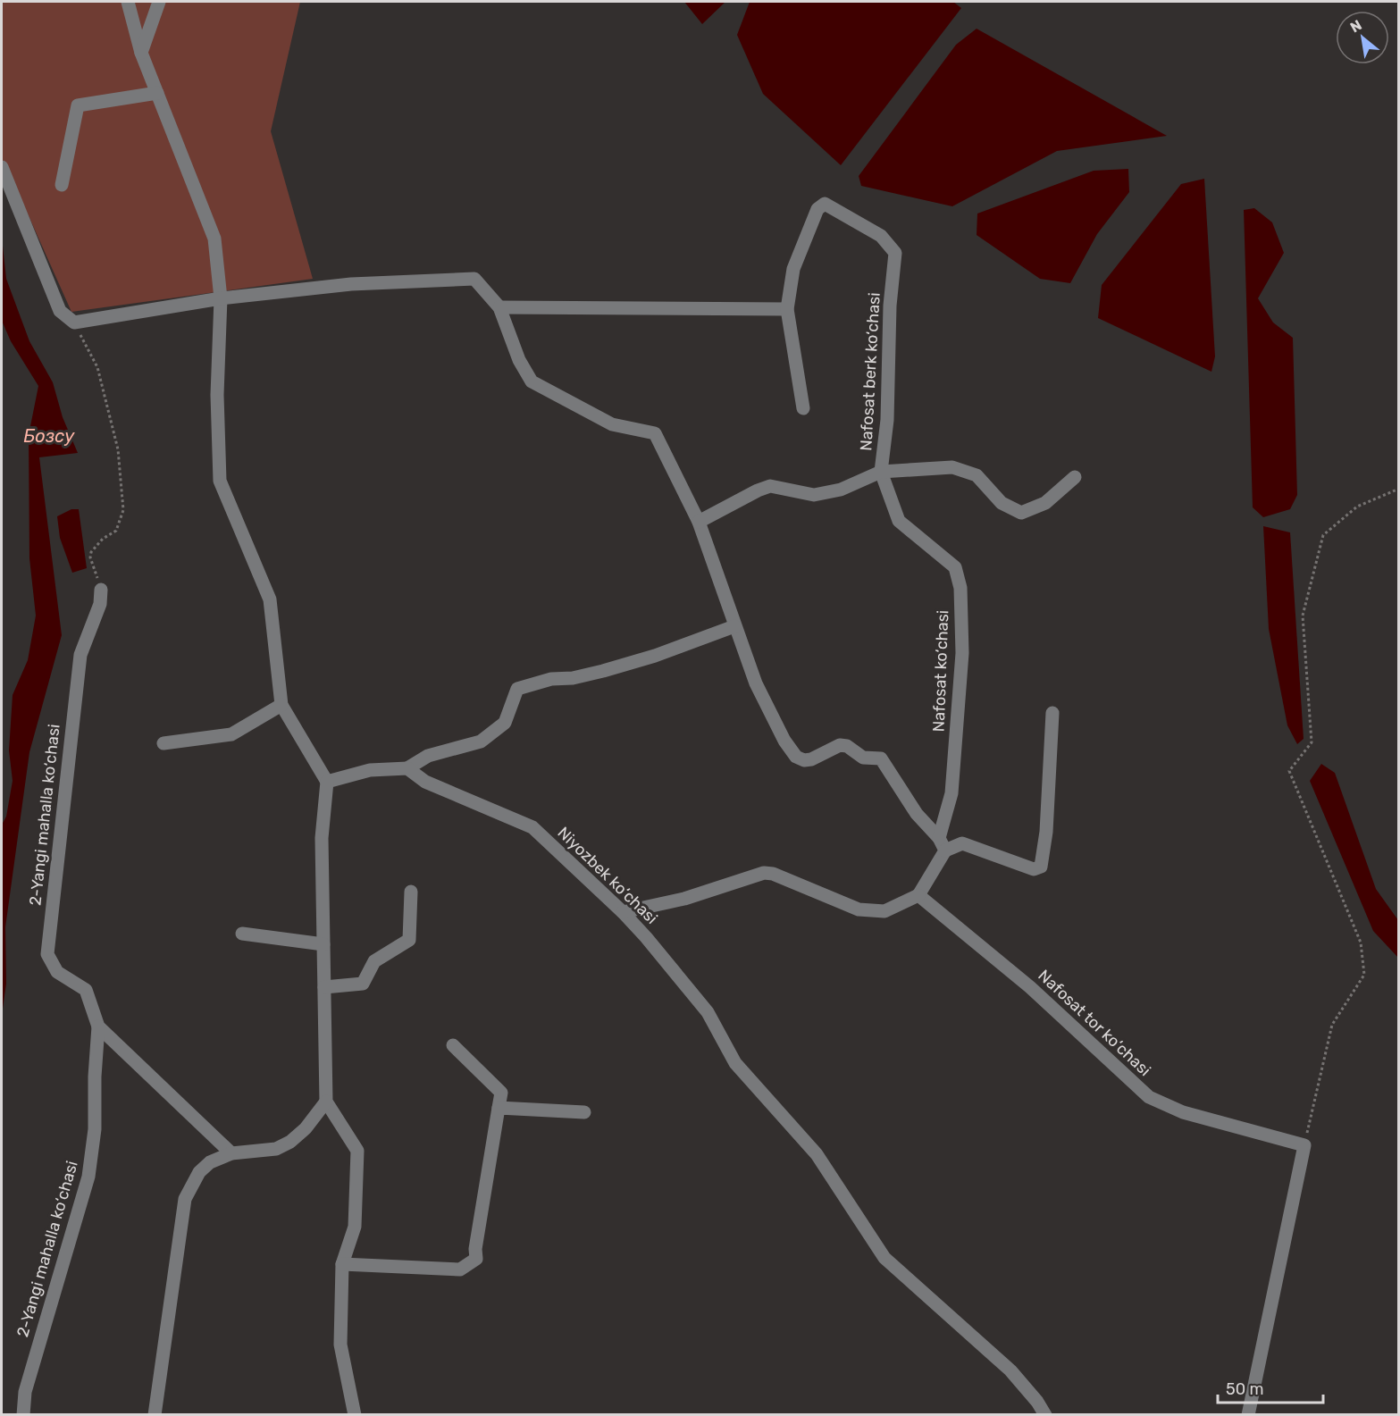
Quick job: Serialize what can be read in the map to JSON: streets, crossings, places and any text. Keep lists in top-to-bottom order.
{
  "streets": {
    "street": [
      "Nafosat berk ko‘chasi",
      "Nafosat ko‘chasi",
      "2-Yangi mahalla ko‘chasi",
      "Niyozbek ko‘chasi",
      "Nafosat tor ko‘chasi"
    ]
  },
  "crossings": [
    ["Nafosat berk ko‘chasi", "Nafosat ko‘chasi"]
  ],
  "water": ["Бозсу"],
  "scale_bar": "50 m",
  "north": "top left"
}
